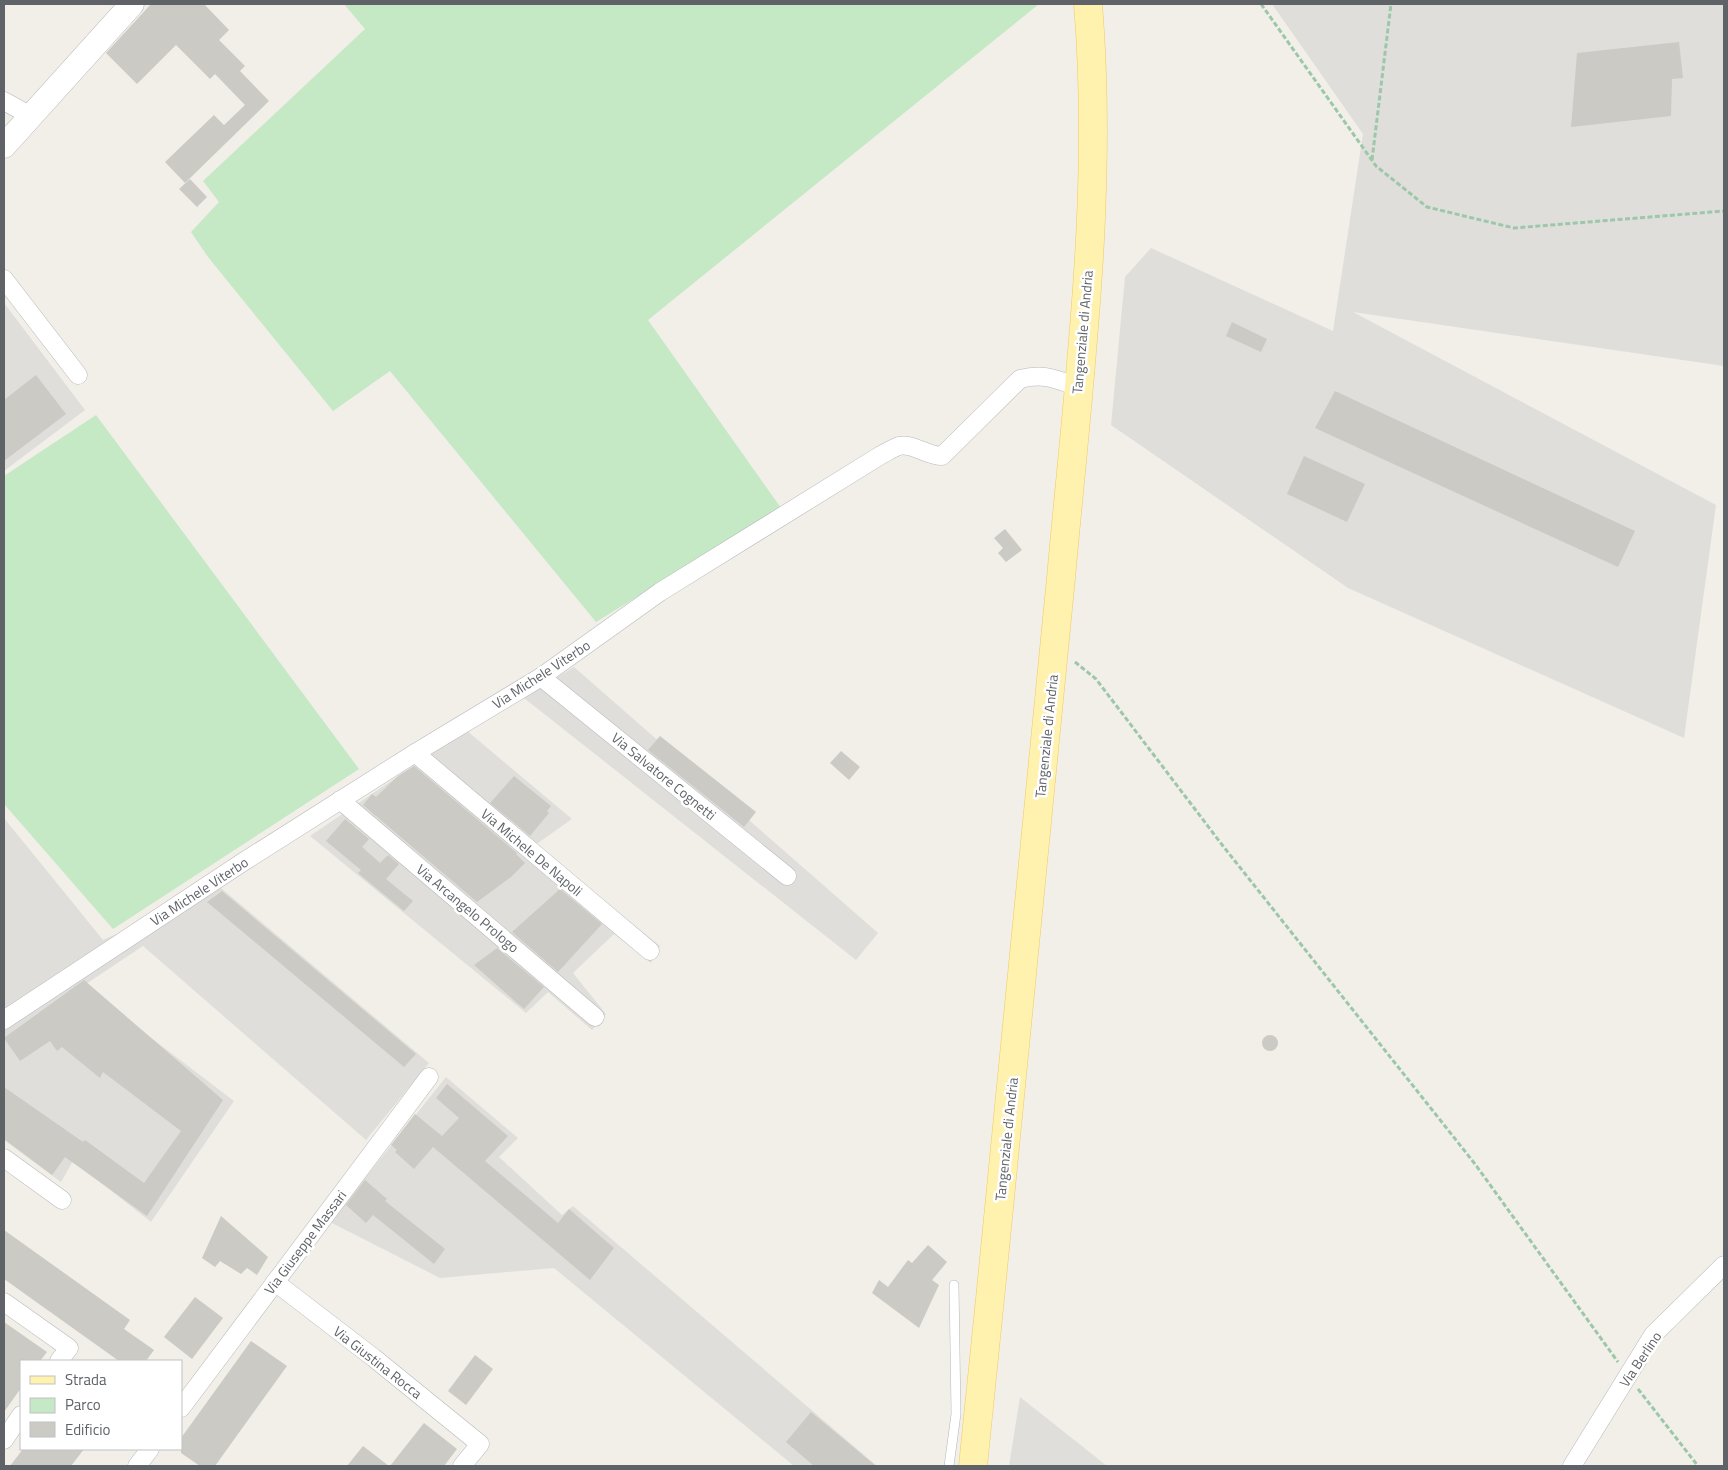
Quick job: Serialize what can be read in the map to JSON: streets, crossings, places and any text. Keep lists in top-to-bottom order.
{
  "streets": {
    "main road": ["Tangenziale di Andria"],
    "street": [
      "Via Michele Viterbo",
      "Via Salvatore Cognetti",
      "Via Michele De Napoli",
      "Via Arcangelo Prologo",
      "Via Giuseppe Massari",
      "Via Berlino",
      "Via Giustina Rocca"
    ]
  },
  "crossings": [
    ["Tangenziale di Andria", "Via Michele Viterbo"],
    ["Via Michele Viterbo", "Via Salvatore Cognetti"],
    ["Via Michele Viterbo", "Via Michele De Napoli"],
    ["Via Michele Viterbo", "Via Arcangelo Prologo"],
    ["Via Giuseppe Massari", "Via Giustina Rocca"]
  ],
  "legend": ["Strada", "Parco", "Edificio"]
}
